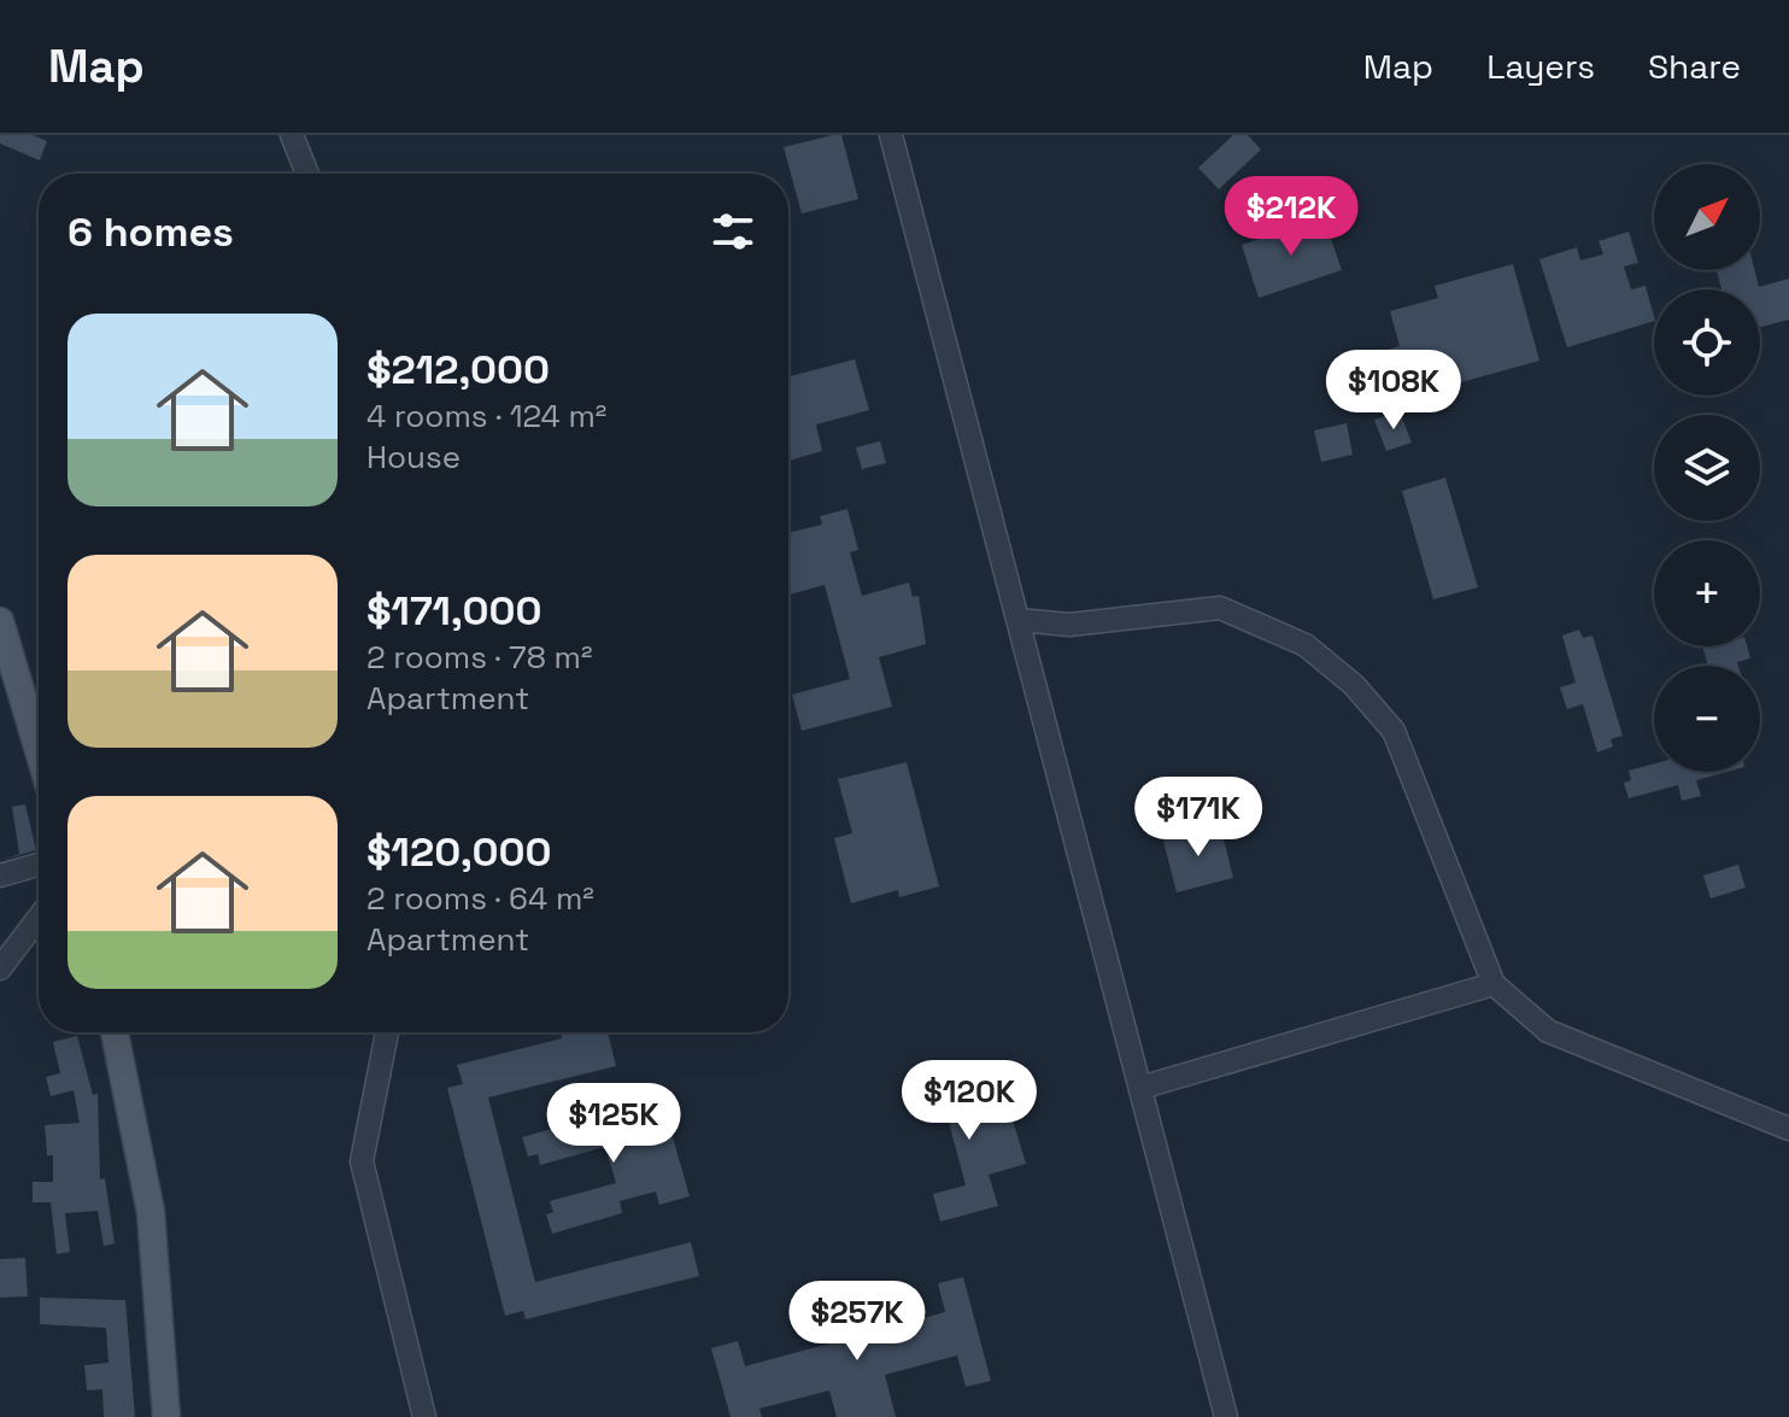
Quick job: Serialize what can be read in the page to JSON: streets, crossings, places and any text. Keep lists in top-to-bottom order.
{
  "north": "top right",
  "page": {
    "header": "Map",
    "nav": ["Map", "Layers", "Share"],
    "map_buttons": ["+", "−"],
    "heading": "6 homes",
    "price": [
      "$212K",
      "$108K",
      "$171K",
      "$120K",
      "$125K",
      "$257K"
    ],
    "list": [
      {
        "name": "$212,000",
        "note": "4 rooms · 124 m² · House"
      },
      {
        "name": "$171,000",
        "note": "2 rooms · 78 m² · Apartment"
      },
      {
        "name": "$120,000",
        "note": "2 rooms · 64 m² · Apartment"
      }
    ]
  }
}
